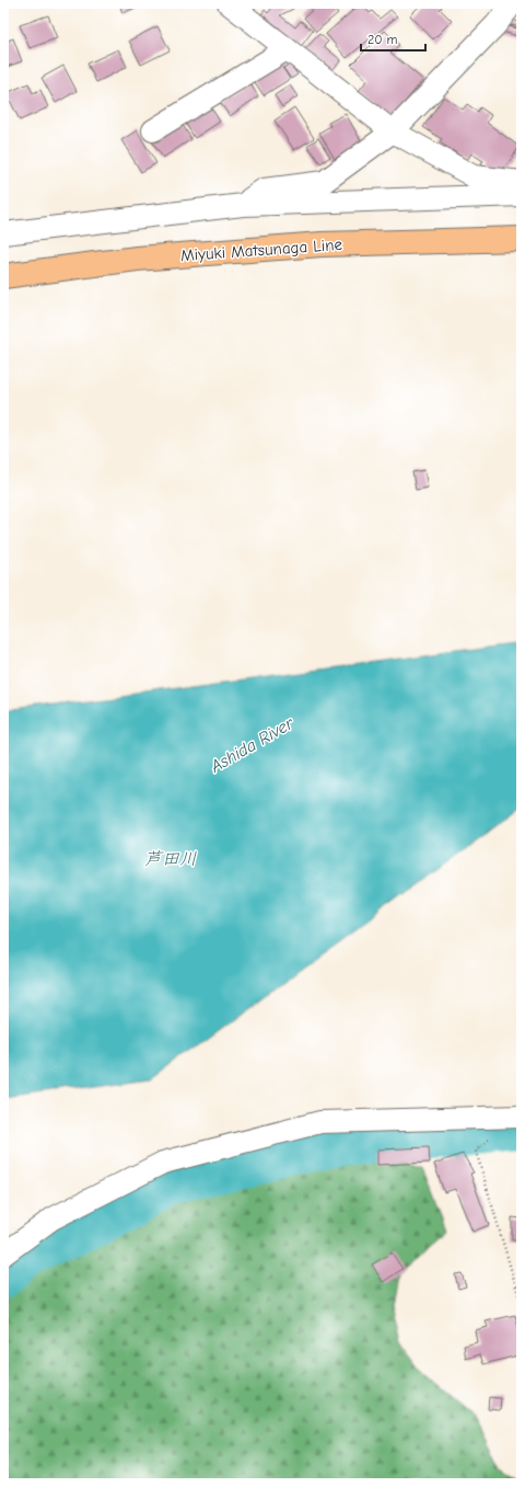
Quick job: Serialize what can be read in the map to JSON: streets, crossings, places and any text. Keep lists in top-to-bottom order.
{
  "streets": {
    "main road": ["Miyuki Matsunaga Line"]
  },
  "water": ["Ashida River", "芦田川"],
  "scale_bar": "20 m"
}
